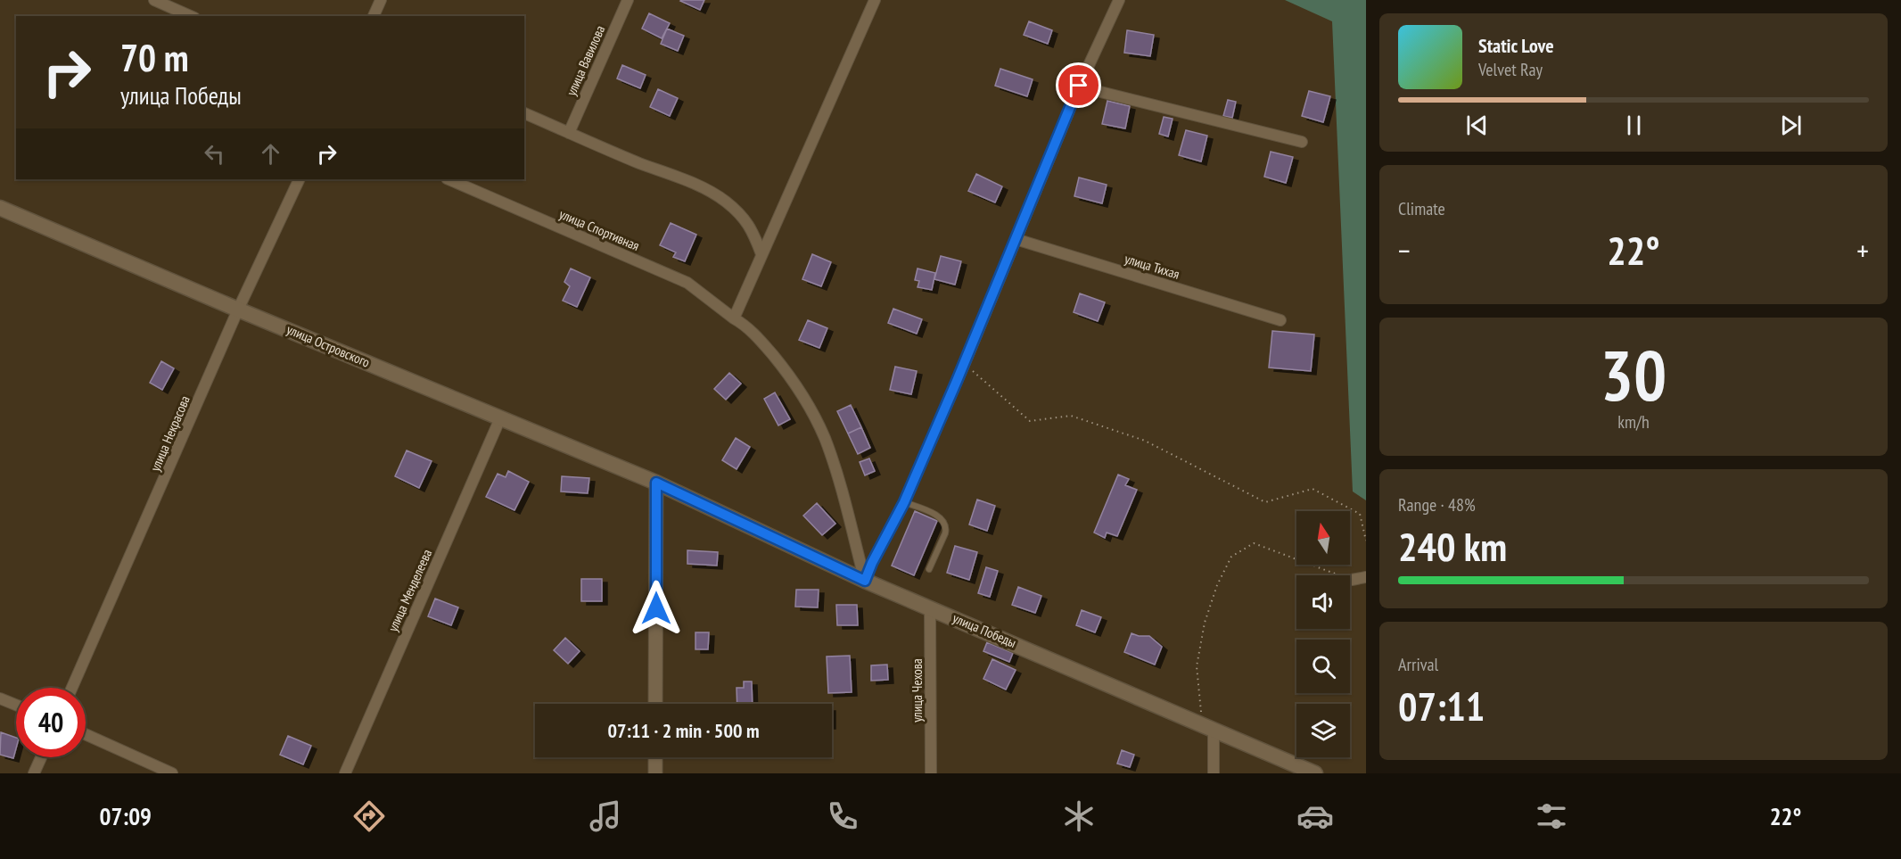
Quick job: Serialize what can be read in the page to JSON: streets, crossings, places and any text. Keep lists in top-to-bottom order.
{
  "streets": {
    "main road": ["улица Островского", "улица Победы"],
    "street": [
      "улица Вавилова",
      "улица Спортивная",
      "улица Тихая",
      "улица Некрасова",
      "улица Менделеева",
      "улица Чехова"
    ]
  },
  "crossings": [
    ["улица Спортивная", "улица Победы"],
    ["улица Островского", "улица Некрасова"],
    ["улица Островского", "улица Менделеева"],
    ["улица Островского", "улица Победы"],
    ["улица Победы", "улица Чехова"]
  ],
  "north": "top",
  "page": {
    "turn": ["70 m", "улица Победы"],
    "song": ["Static Love", "Velvet Ray"],
    "tile": [
      "Climate",
      ["30", "km/h"],
      ["Range · 48%", "240 km"],
      ["Arrival", "07:11"]
    ],
    "heat": ["−", "22°", "+"],
    "limit": "40",
    "trip": "07:11 · 2 min · 500 m",
    "tabs": ["07:09", "22°"]
  }
}
